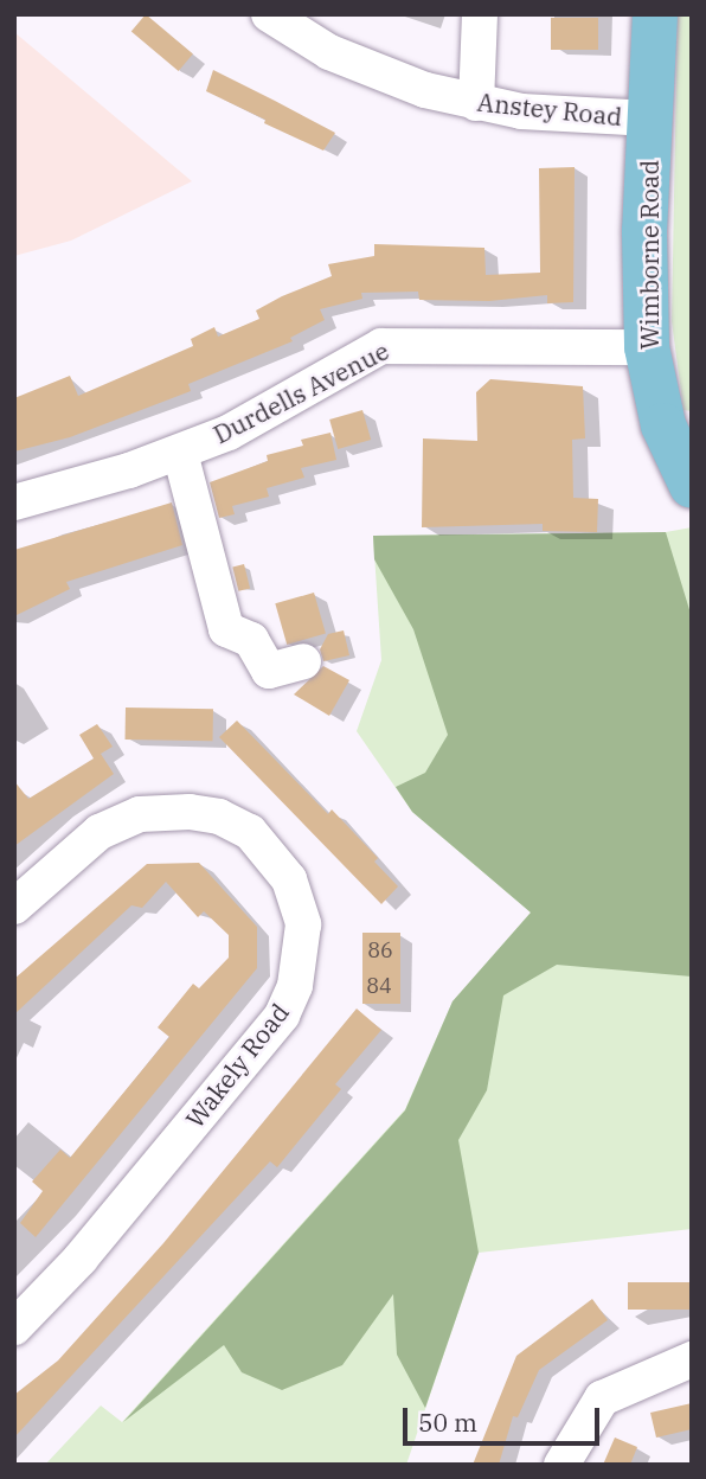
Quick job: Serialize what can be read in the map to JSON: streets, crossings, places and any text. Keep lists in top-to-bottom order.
{
  "streets": {
    "main road": ["Wimborne Road"],
    "street": ["Anstey Road", "Durdells Avenue", "Wakely Road"]
  },
  "crossings": [
    ["Anstey Road", "Wimborne Road"],
    ["Wimborne Road", "Durdells Avenue"]
  ],
  "house_numbers": ["86", "84"],
  "scale_bar": "50 m"
}
